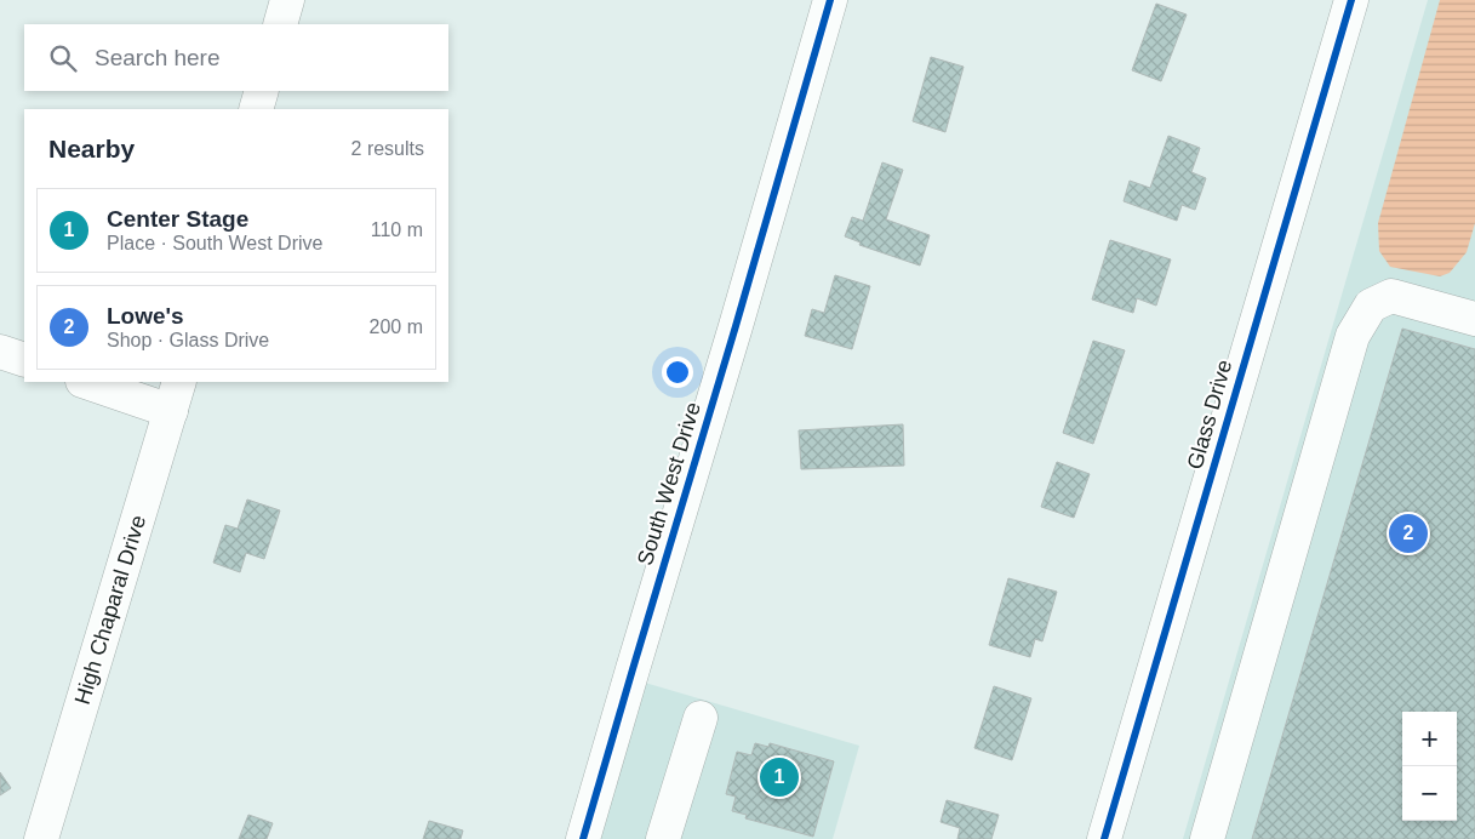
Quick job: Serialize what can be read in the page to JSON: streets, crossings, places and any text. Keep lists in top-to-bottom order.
{
  "streets": {
    "street": ["Glass Drive", "South West Drive", "High Chaparal Drive"]
  },
  "page": {
    "search": "Search here",
    "heading": ["Nearby", "2 results"],
    "list": [
      {
        "mark": "1",
        "name": "Center Stage",
        "note": "Place · South West Drive",
        "value": "110 m"
      },
      {
        "mark": "2",
        "name": "Lowe's",
        "note": "Shop · Glass Drive",
        "value": "200 m"
      }
    ],
    "pins": ["2", "1"],
    "map_buttons": ["+", "−"]
  }
}
